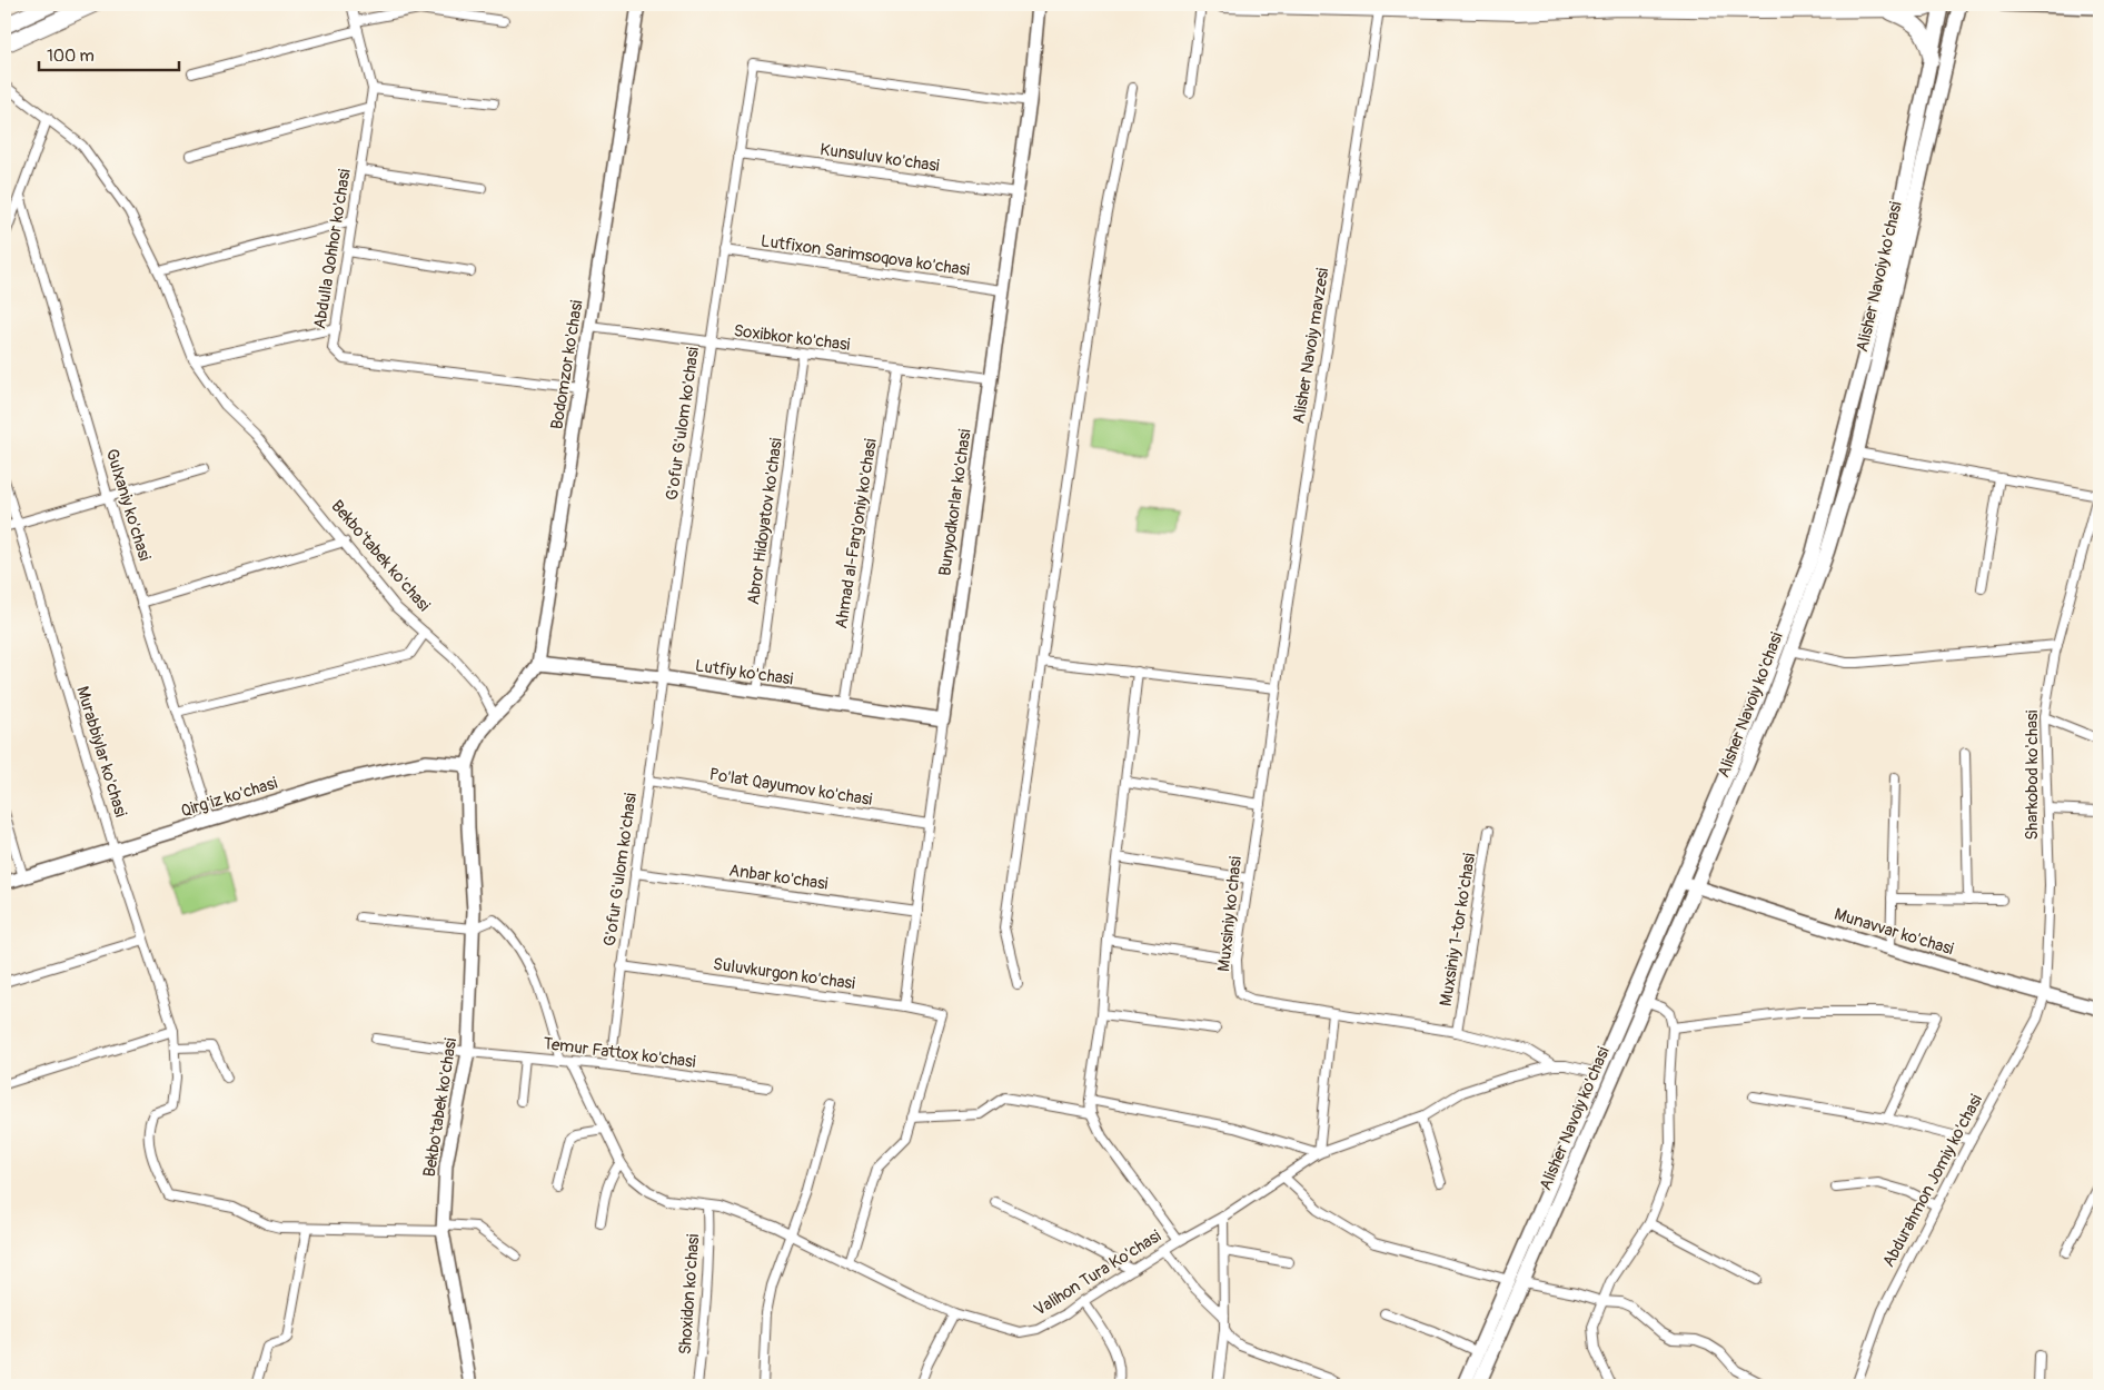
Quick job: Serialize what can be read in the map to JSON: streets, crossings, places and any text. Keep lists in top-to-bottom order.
{
  "streets": {
    "main road": [
      "Alisher Navoiy ko'chasi",
      "Bodomzor ko'chasi",
      "Bunyodkorlar ko'chasi",
      "Bekbo'tabek ko'chasi",
      "Lutfiy ko'chasi",
      "Qirg'iz ko'chasi",
      "Munavvar ko'chasi"
    ],
    "street": [
      "Kunsuluv ko'chasi",
      "Abdulla Qohhor ko'chasi",
      "Lutfixon Sarimsoqova ko'chasi",
      "Soxibkor ko'chasi",
      "Alisher Navoiy mavzesi",
      "G'ofur G'ulom ko'chasi",
      "Gulxaniy ko'chasi",
      "Abror Hidoyatov ko'chasi",
      "Ahmad al-Farg'oniy ko'chasi",
      "Murabbiylar ko'chasi",
      "Sharkobod ko'chasi",
      "Po'lat Qayumov ko'chasi",
      "Anbar ko'chasi",
      "Muxsiniy ko'chasi",
      "Muxsiniy 1-tor ko'chasi",
      "Suluvkurgon ko'chasi",
      "Temur Fattox ko'chasi",
      "Abdurahmon Jomiy ko'chasi",
      "Valihon Tura Ko'chasi",
      "Shoxidon ko'chasi"
    ]
  },
  "crossings": [
    ["Kunsuluv ko'chasi", "G'ofur G'ulom ko'chasi"],
    ["Kunsuluv ko'chasi", "Bunyodkorlar ko'chasi"],
    ["Abdulla Qohhor ko'chasi", "Bodomzor ko'chasi"],
    ["Lutfixon Sarimsoqova ko'chasi", "G'ofur G'ulom ko'chasi"],
    ["Lutfixon Sarimsoqova ko'chasi", "Bunyodkorlar ko'chasi"],
    ["Alisher Navoiy ko'chasi", "Munavvar ko'chasi"],
    ["Alisher Navoiy ko'chasi", "Valihon Tura Ko'chasi"],
    ["Soxibkor ko'chasi", "Bodomzor ko'chasi"],
    ["Soxibkor ko'chasi", "G'ofur G'ulom ko'chasi"],
    ["Soxibkor ko'chasi", "Bunyodkorlar ko'chasi"],
    ["Soxibkor ko'chasi", "Abror Hidoyatov ko'chasi"],
    ["Soxibkor ko'chasi", "Ahmad al-Farg'oniy ko'chasi"],
    ["Alisher Navoiy mavzesi", "Muxsiniy ko'chasi"],
    ["Bodomzor ko'chasi", "Bekbo'tabek ko'chasi"],
    ["Bodomzor ko'chasi", "Lutfiy ko'chasi"],
    ["G'ofur G'ulom ko'chasi", "Bunyodkorlar ko'chasi"],
    ["G'ofur G'ulom ko'chasi", "Lutfiy ko'chasi"],
    ["G'ofur G'ulom ko'chasi", "Po'lat Qayumov ko'chasi"],
    ["G'ofur G'ulom ko'chasi", "Anbar ko'chasi"],
    ["G'ofur G'ulom ko'chasi", "Suluvkurgon ko'chasi"],
    ["G'ofur G'ulom ko'chasi", "Temur Fattox ko'chasi"],
    ["Bunyodkorlar ko'chasi", "Lutfiy ko'chasi"],
    ["Bunyodkorlar ko'chasi", "Po'lat Qayumov ko'chasi"],
    ["Bunyodkorlar ko'chasi", "Anbar ko'chasi"],
    ["Bunyodkorlar ko'chasi", "Suluvkurgon ko'chasi"],
    ["Gulxaniy ko'chasi", "Qirg'iz ko'chasi"],
    ["Abror Hidoyatov ko'chasi", "Lutfiy ko'chasi"],
    ["Ahmad al-Farg'oniy ko'chasi", "Lutfiy ko'chasi"],
    ["Bekbo'tabek ko'chasi", "Qirg'iz ko'chasi"],
    ["Bekbo'tabek ko'chasi", "Temur Fattox ko'chasi"],
    ["Murabbiylar ko'chasi", "Qirg'iz ko'chasi"],
    ["Sharkobod ko'chasi", "Munavvar ko'chasi"],
    ["Sharkobod ko'chasi", "Abdurahmon Jomiy ko'chasi"],
    ["Muxsiniy ko'chasi", "Muxsiniy 1-tor ko'chasi"],
    ["Muxsiniy ko'chasi", "Valihon Tura Ko'chasi"],
    ["Munavvar ko'chasi", "Abdurahmon Jomiy ko'chasi"],
    ["Temur Fattox ko'chasi", "Valihon Tura Ko'chasi"],
    ["Valihon Tura Ko'chasi", "Shoxidon ko'chasi"]
  ],
  "scale_bar": "100 m"
}
